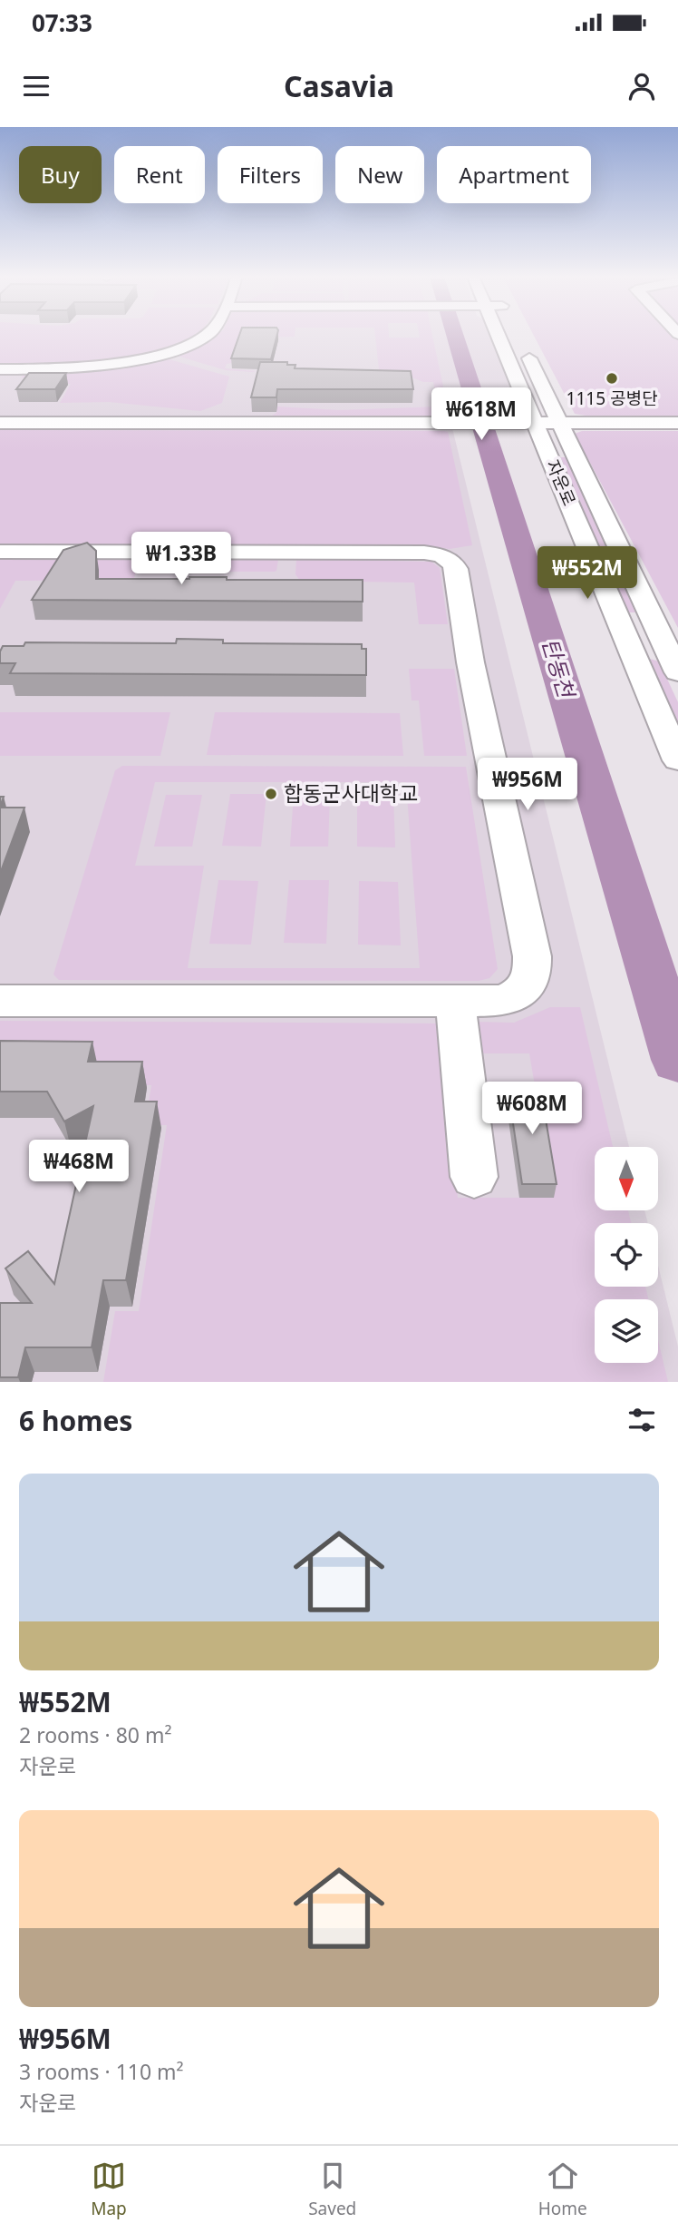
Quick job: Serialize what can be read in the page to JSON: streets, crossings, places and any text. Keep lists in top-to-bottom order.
{
  "streets": {
    "street": ["자운로"]
  },
  "water": ["탄동천"],
  "places": ["1115 공병단", "합동군사대학교"],
  "north": "bottom",
  "page": {
    "status": "07:33",
    "header": "Casavia",
    "chip": [
      "Buy",
      "Rent",
      "Filters",
      "New",
      "Apartment"
    ],
    "price": [
      "₩618M",
      "₩1.33B",
      "₩552M",
      "₩956M",
      "₩608M",
      "₩468M"
    ],
    "heading": "6 homes",
    "list": [
      {
        "name": "₩552M",
        "note": "2 rooms · 80 m² · 자운로"
      },
      {
        "name": "₩956M",
        "note": "3 rooms · 110 m² · 자운로"
      }
    ],
    "tabs": ["Map", "Saved", "Home"]
  }
}
